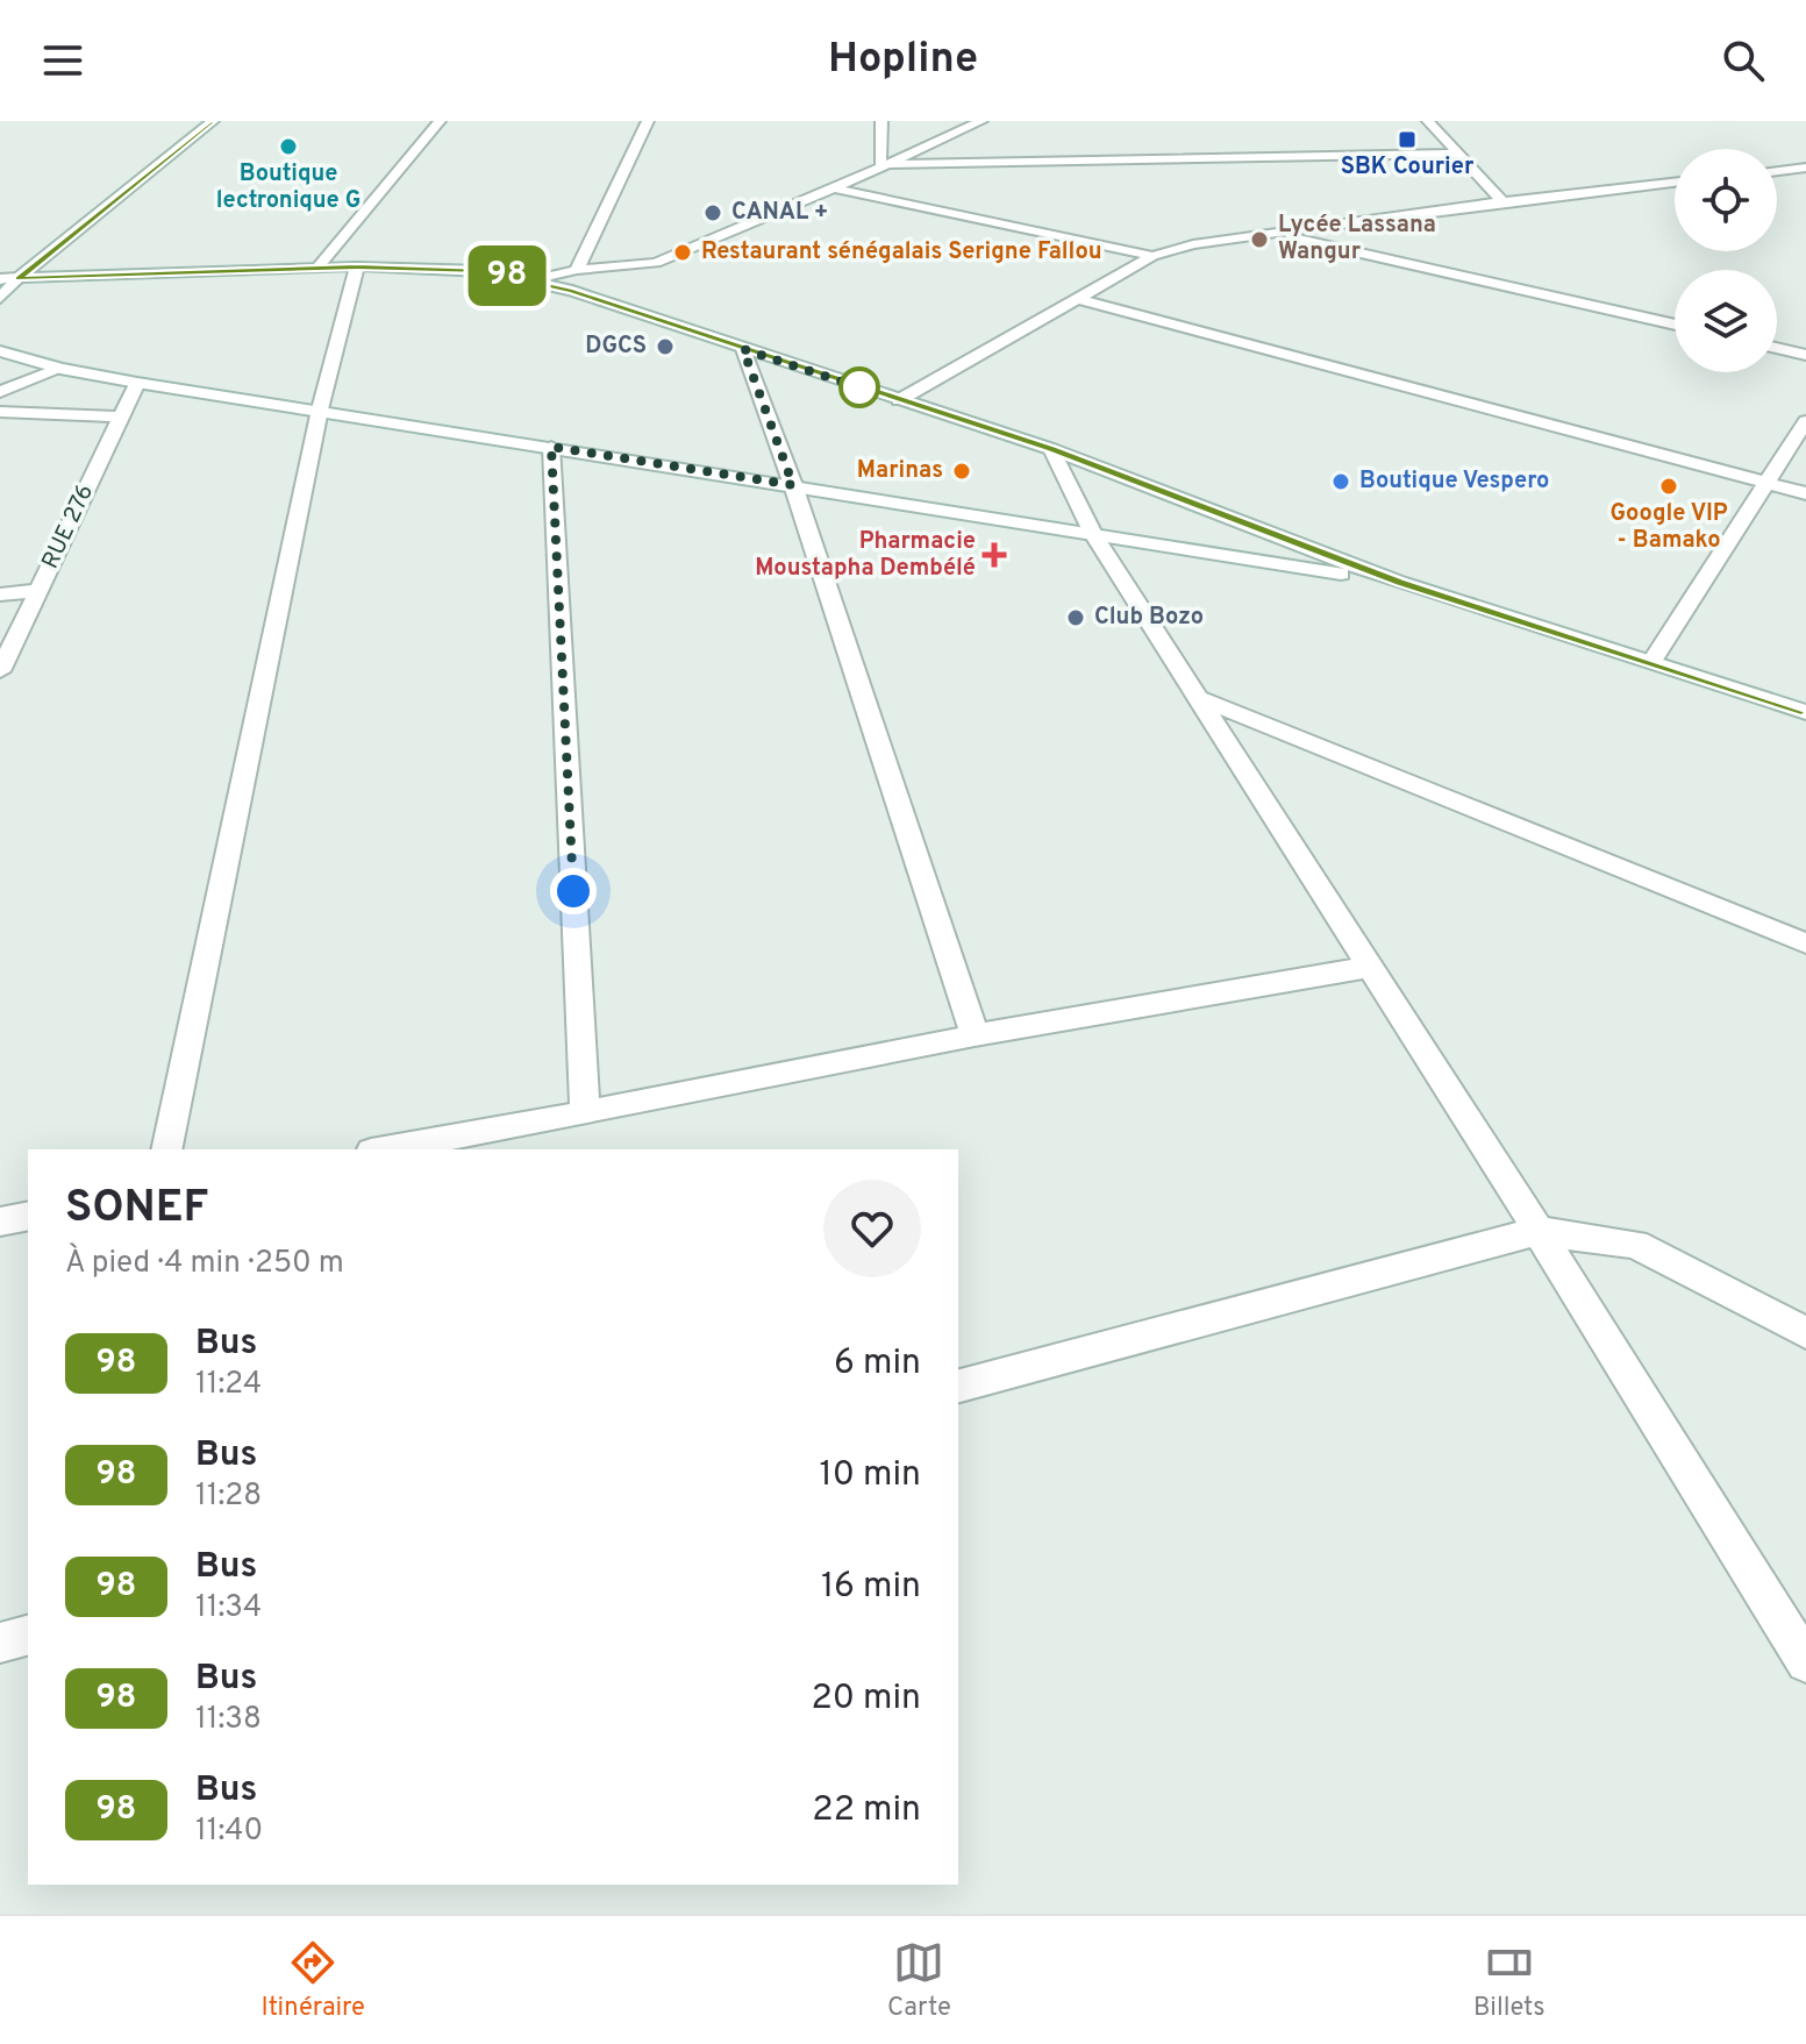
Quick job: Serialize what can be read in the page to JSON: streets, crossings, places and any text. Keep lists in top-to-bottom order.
{
  "streets": {
    "street": ["RUE 276"]
  },
  "places": {
    "transit": ["SBK Courier"],
    "other": [
      "Boutique lectronique G",
      "CANAL +",
      "Lycée Lassana Wangur",
      "Restaurant sénégalais Serigne Fallou",
      "DGCS",
      "Marinas",
      "Boutique Vespero",
      "Google VIP - Bamako",
      "Club Bozo"
    ],
    "health": ["Pharmacie Moustapha Dembélé"]
  },
  "lines": ["bus line 98"],
  "page": {
    "header": "Hopline",
    "on_map": "98",
    "heading": ["SONEF", "À pied · 4 min · 250 m"],
    "list": [
      {
        "mark": "98",
        "name": "Bus",
        "note": "11:24",
        "value": "6 min"
      },
      {
        "mark": "98",
        "name": "Bus",
        "note": "11:28",
        "value": "10 min"
      },
      {
        "mark": "98",
        "name": "Bus",
        "note": "11:34",
        "value": "16 min"
      },
      {
        "mark": "98",
        "name": "Bus",
        "note": "11:38",
        "value": "20 min"
      },
      {
        "mark": "98",
        "name": "Bus",
        "note": "11:40",
        "value": "22 min"
      }
    ],
    "tabs": ["Itinéraire", "Carte", "Billets"]
  }
}
